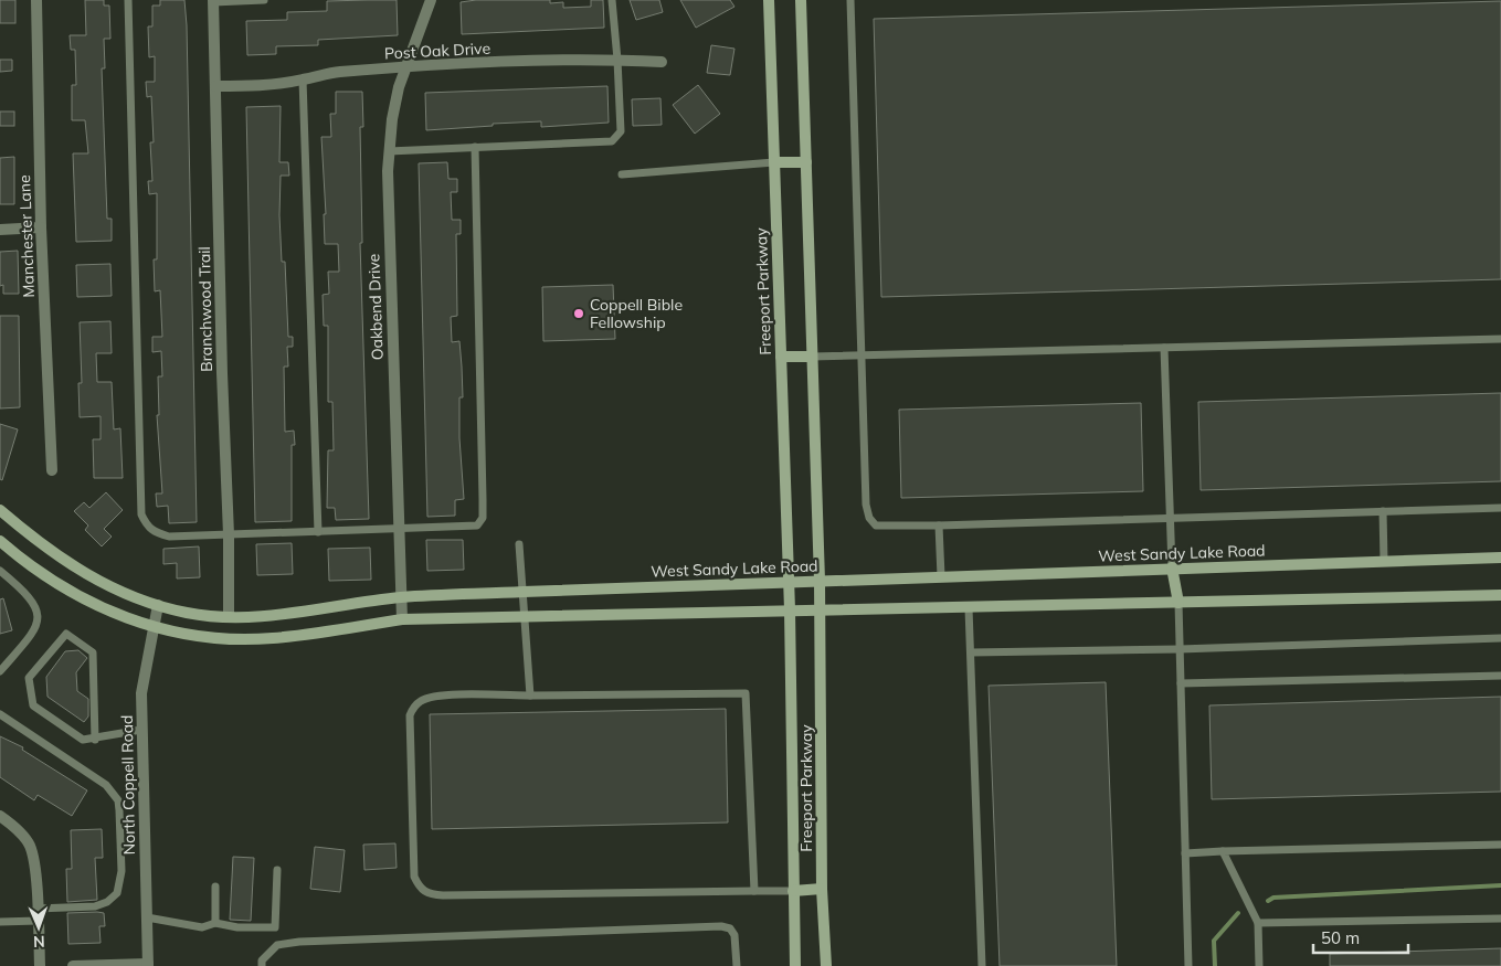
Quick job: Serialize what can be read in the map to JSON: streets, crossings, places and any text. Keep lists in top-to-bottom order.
{
  "streets": {
    "main road": ["Freeport Parkway", "West Sandy Lake Road"],
    "street": [
      "Post Oak Drive",
      "Manchester Lane",
      "Oakbend Drive",
      "Branchwood Trail",
      "North Coppell Road"
    ]
  },
  "crossings": [
    ["Post Oak Drive", "Oakbend Drive"],
    ["Post Oak Drive", "Branchwood Trail"],
    ["Freeport Parkway", "West Sandy Lake Road"],
    ["Oakbend Drive", "West Sandy Lake Road"],
    ["Branchwood Trail", "West Sandy Lake Road"],
    ["West Sandy Lake Road", "North Coppell Road"]
  ],
  "places": ["Coppell Bible Fellowship"],
  "scale_bar": "50 m",
  "north": "bottom"
}
